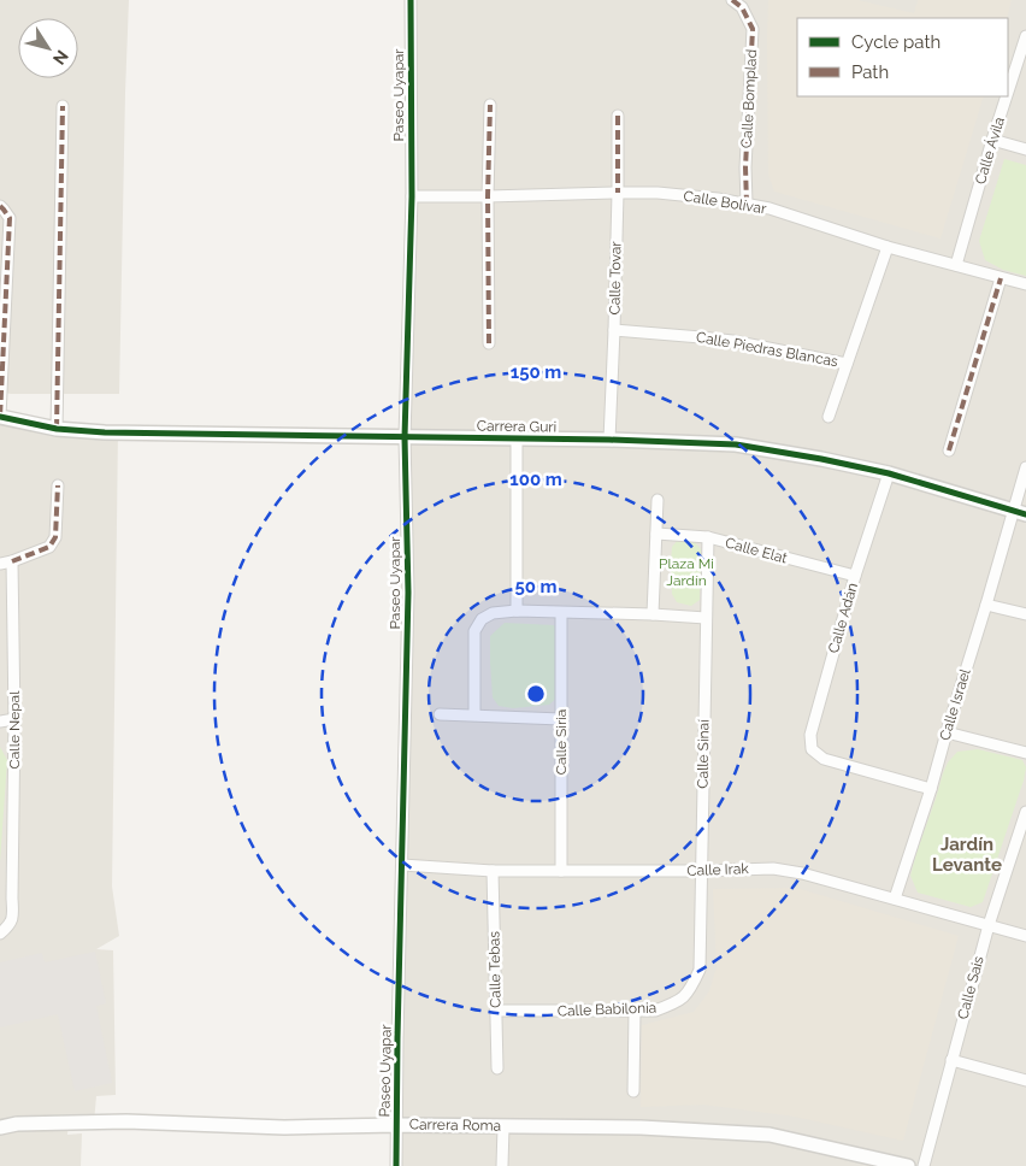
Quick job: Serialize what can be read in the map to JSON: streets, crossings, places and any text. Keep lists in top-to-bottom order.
{
  "streets": {
    "street": [
      "Paseo Uyapar",
      "Calle Bomplad",
      "Calle Ávila",
      "Calle Bolívar",
      "Calle Tovar",
      "Calle Piedras Blancas",
      "Carrera Guri",
      "Calle Elat",
      "Calle Adán",
      "Calle Israel",
      "Calle Nepal",
      "Calle Siria",
      "Calle Sinaí",
      "Calle Irak",
      "Calle Tebas",
      "Calle Sais",
      "Calle Babilonia",
      "Carrera Roma"
    ]
  },
  "crossings": [
    ["Paseo Uyapar", "Calle Bolívar"],
    ["Paseo Uyapar", "Carrera Guri"],
    ["Paseo Uyapar", "Calle Irak"],
    ["Paseo Uyapar", "Carrera Roma"],
    ["Calle Bomplad", "Calle Bolívar"],
    ["Calle Ávila", "Calle Bolívar"],
    ["Calle Bolívar", "Calle Tovar"],
    ["Calle Tovar", "Calle Piedras Blancas"],
    ["Calle Tovar", "Carrera Guri"],
    ["Carrera Guri", "Calle Adán"],
    ["Carrera Guri", "Calle Israel"],
    ["Calle Elat", "Calle Adán"],
    ["Calle Elat", "Calle Sinaí"],
    ["Calle Adán", "Calle Israel"],
    ["Calle Israel", "Calle Irak"],
    ["Calle Siria", "Calle Irak"],
    ["Calle Sinaí", "Calle Irak"],
    ["Calle Sinaí", "Calle Babilonia"],
    ["Calle Irak", "Calle Tebas"],
    ["Calle Irak", "Calle Sais"],
    ["Calle Tebas", "Calle Babilonia"]
  ],
  "districts": ["Jardín Levante"],
  "parks": ["Plaza Mi Jardín"],
  "legend": ["Cycle path", "Path"],
  "north": "bottom right",
  "rings": ["150 m", "100 m", "50 m"]
}
